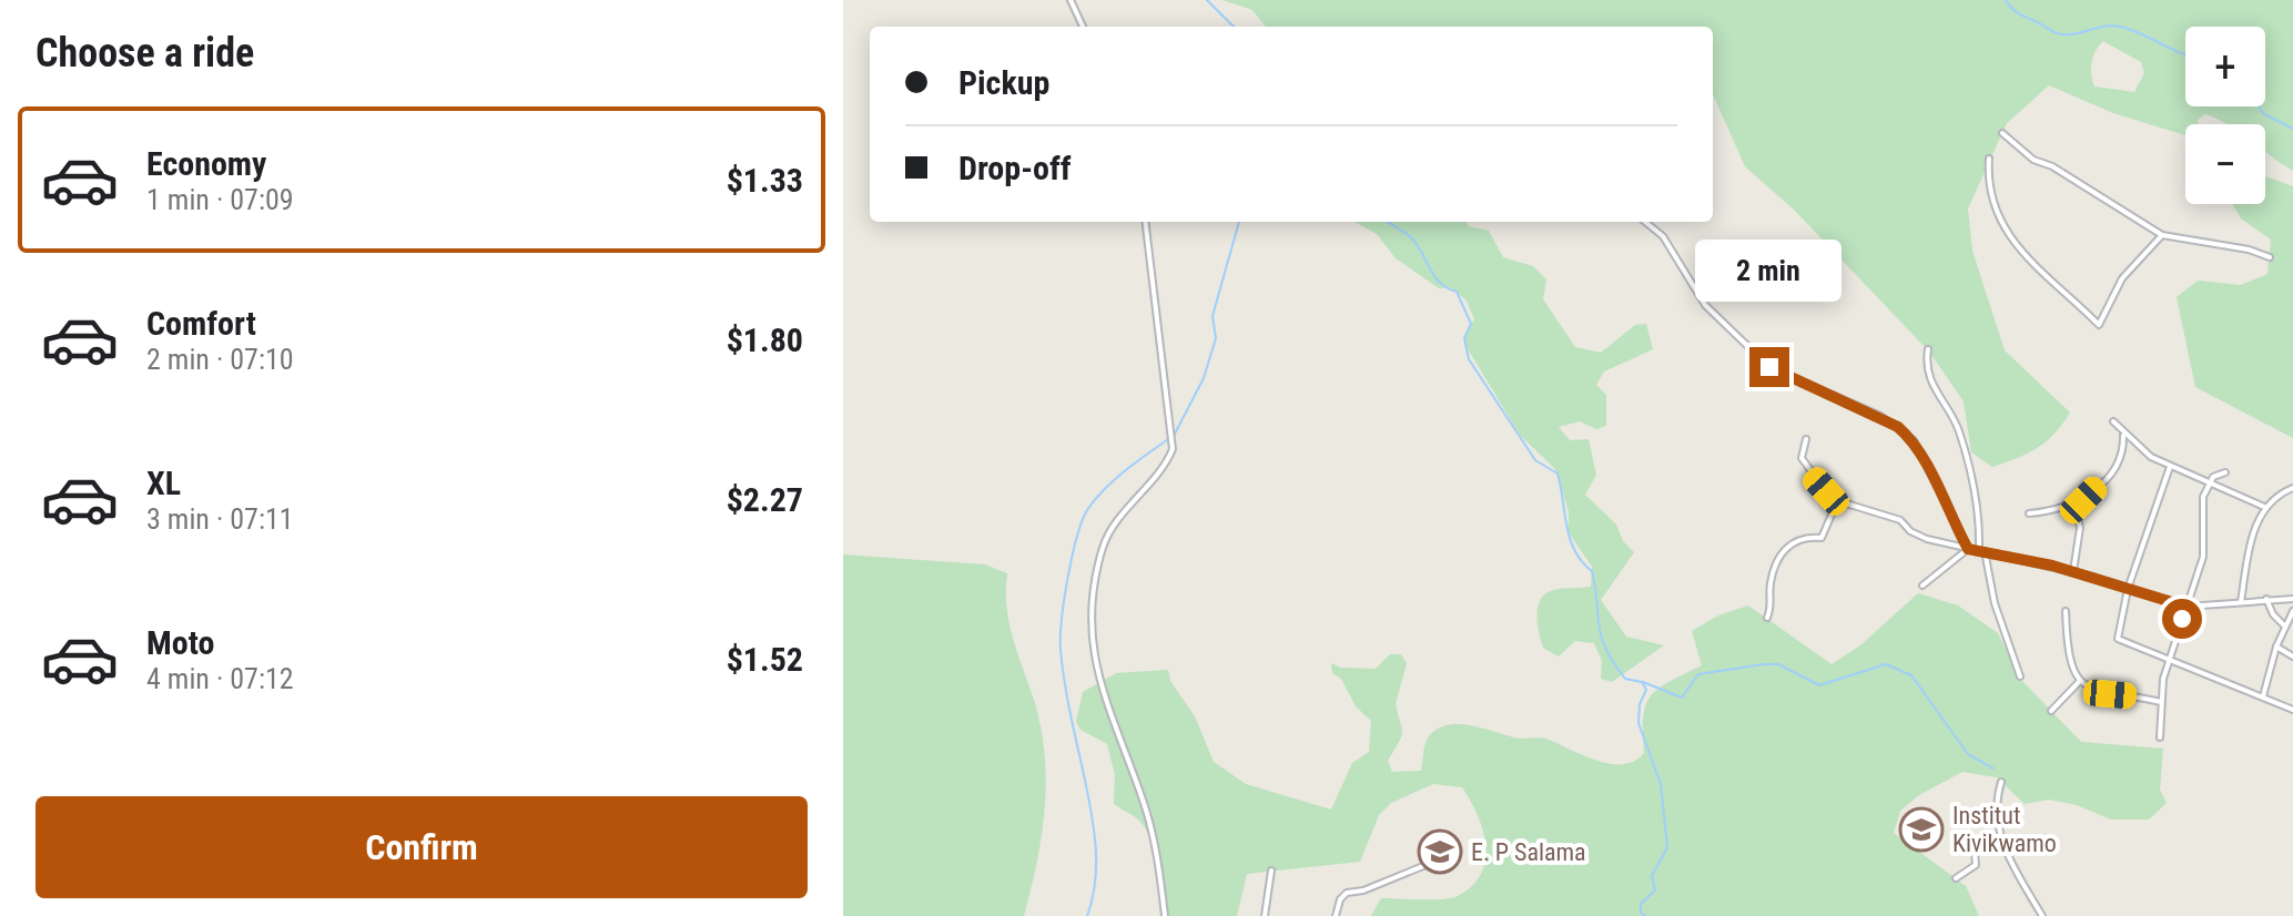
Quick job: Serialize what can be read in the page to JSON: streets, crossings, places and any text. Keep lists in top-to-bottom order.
{
  "places": {
    "school or university": ["Institut Kivikwamo", "E. P Salama"]
  },
  "page": {
    "heading": "Choose a ride",
    "map_buttons": ["+", "−"],
    "banner": ["Pickup", "Drop-off"],
    "list": [
      {
        "name": "Economy",
        "note": "1 min · 07:09",
        "value": "$1.33"
      },
      {
        "name": "Comfort",
        "note": "2 min · 07:10",
        "value": "$1.80"
      },
      {
        "name": "XL",
        "note": "3 min · 07:11",
        "value": "$2.27"
      },
      {
        "name": "Moto",
        "note": "4 min · 07:12",
        "value": "$1.52"
      }
    ],
    "bubble": "2 min",
    "buttons": "Confirm"
  }
}
